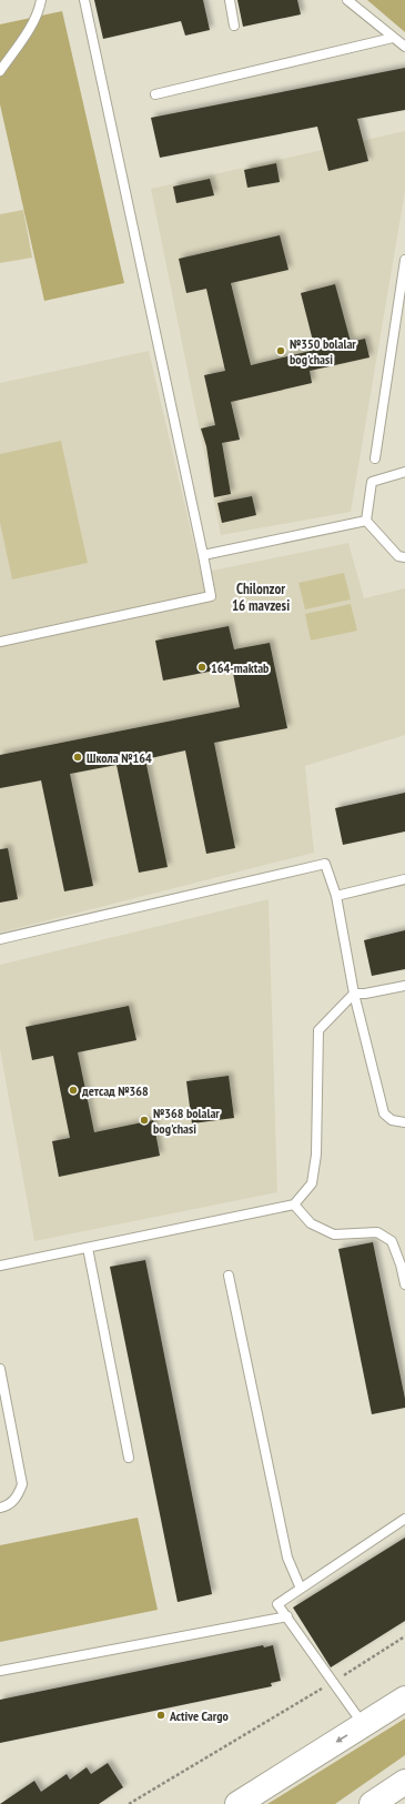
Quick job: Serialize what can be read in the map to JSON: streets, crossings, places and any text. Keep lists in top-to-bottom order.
{
  "districts": ["Chilonzor 16 mavzesi"],
  "places": [
    "№350 bolalar bog'chasi",
    "164-maktab",
    "Школа №164",
    "детсад №368",
    "№368 bolalar bog'chasi",
    "Active Cargo"
  ]
}
